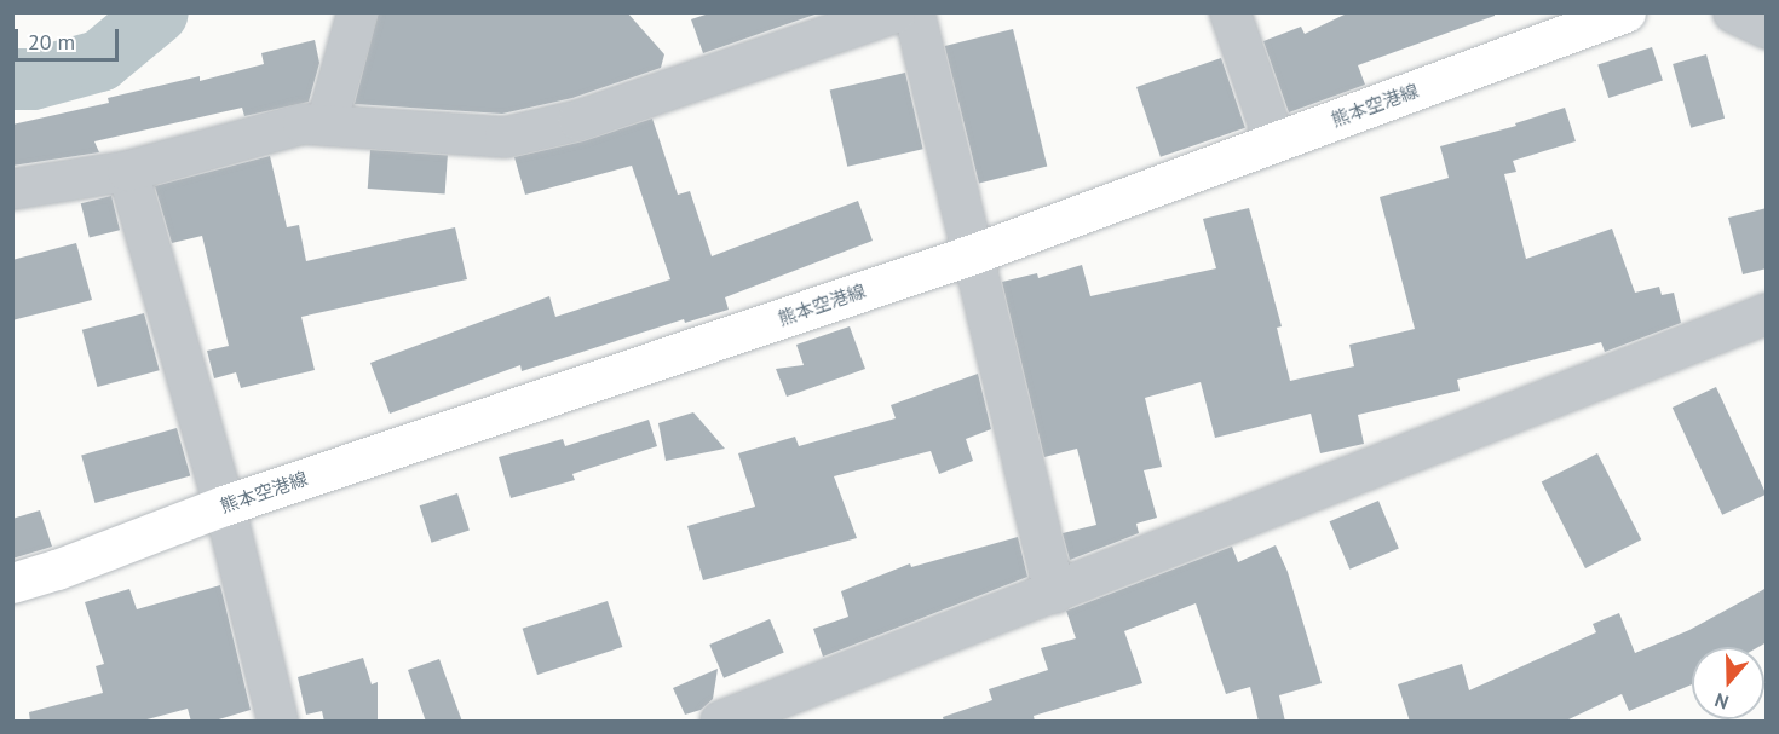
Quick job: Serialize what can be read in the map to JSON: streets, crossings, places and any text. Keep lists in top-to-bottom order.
{
  "streets": {
    "main road": ["熊本空港線"]
  },
  "scale_bar": "20 m",
  "north": "bottom"
}
